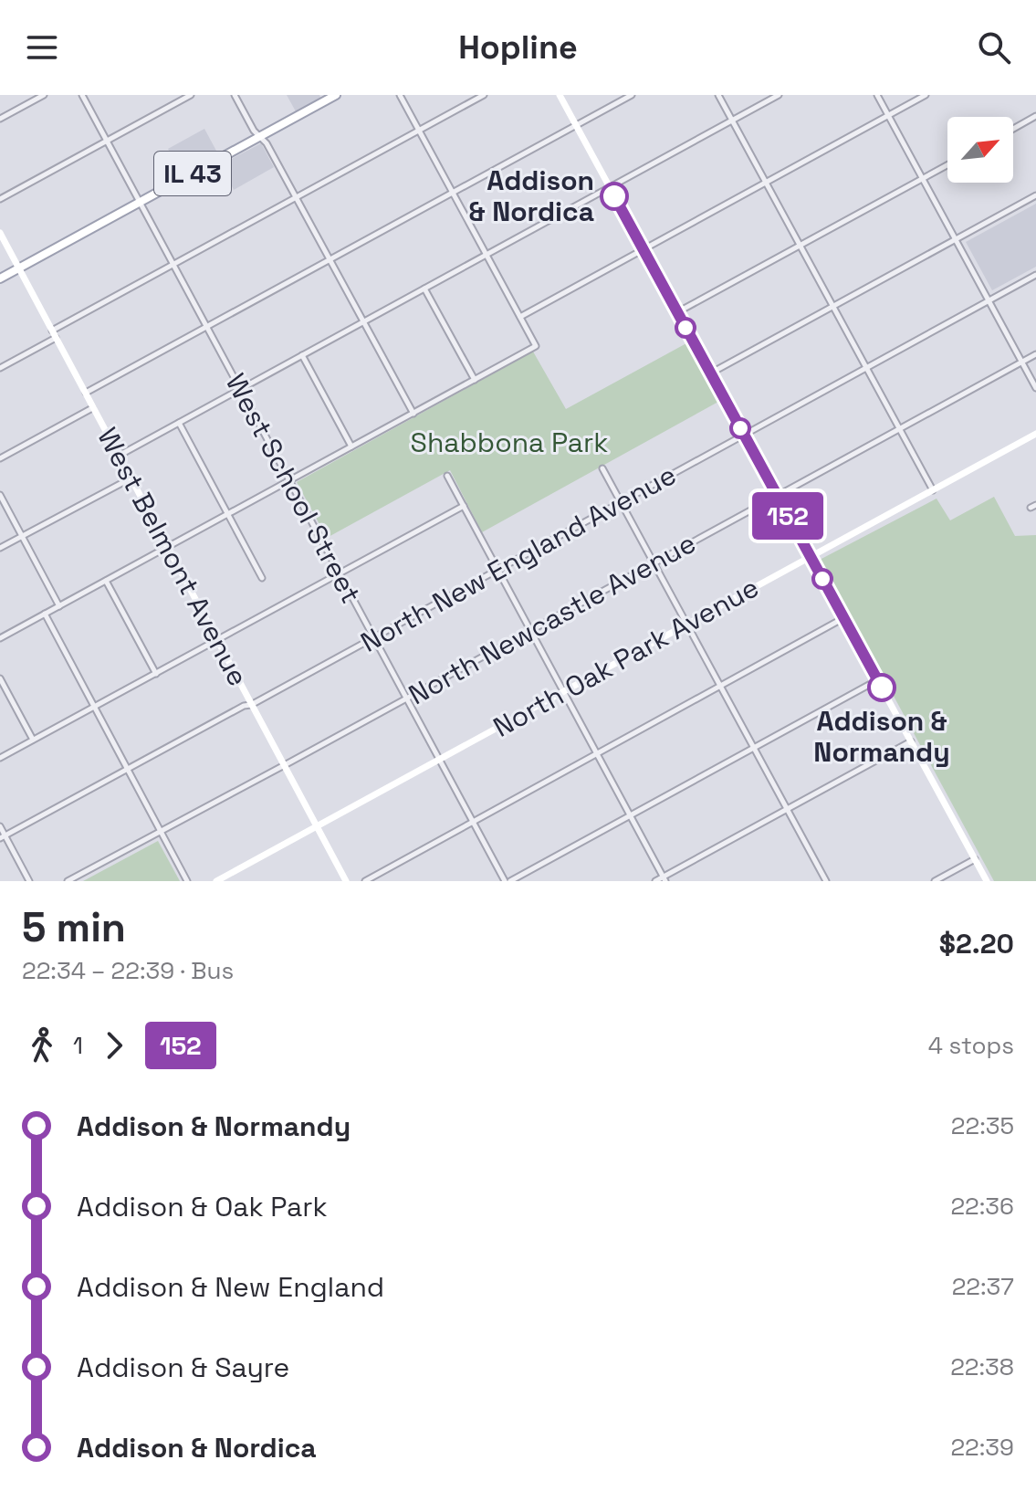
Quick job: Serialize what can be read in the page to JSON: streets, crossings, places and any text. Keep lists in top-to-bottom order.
{
  "streets": {
    "main road": ["IL 43"],
    "street": [
      "West School Street",
      "West Belmont Avenue",
      "North New England Avenue",
      "North Newcastle Avenue",
      "North Oak Park Avenue"
    ]
  },
  "crossings": [
    ["IL 43", "West School Street"],
    ["IL 43", "West Belmont Avenue"],
    ["West School Street", "North New England Avenue"],
    ["West School Street", "North Newcastle Avenue"],
    ["West School Street", "North Oak Park Avenue"],
    ["West Belmont Avenue", "North New England Avenue"],
    ["West Belmont Avenue", "North Newcastle Avenue"],
    ["West Belmont Avenue", "North Oak Park Avenue"]
  ],
  "parks": ["Shabbona Park"],
  "places": ["Addison & Nordica", "Addison & Normandy"],
  "lines": ["bus line 152"],
  "north": "top right",
  "page": {
    "header": "Hopline",
    "on_map": "152",
    "heading": ["5 min", "22:34 – 22:39 · Bus", "$2.20"],
    "legs": ["1", "152", "4 stops"],
    "list": [
      {
        "name": "Addison & Normandy",
        "value": "22:35"
      },
      {
        "name": "Addison & Oak Park",
        "value": "22:36"
      },
      {
        "name": "Addison & New England",
        "value": "22:37"
      },
      {
        "name": "Addison & Sayre",
        "value": "22:38"
      },
      {
        "name": "Addison & Nordica",
        "value": "22:39"
      }
    ]
  }
}
